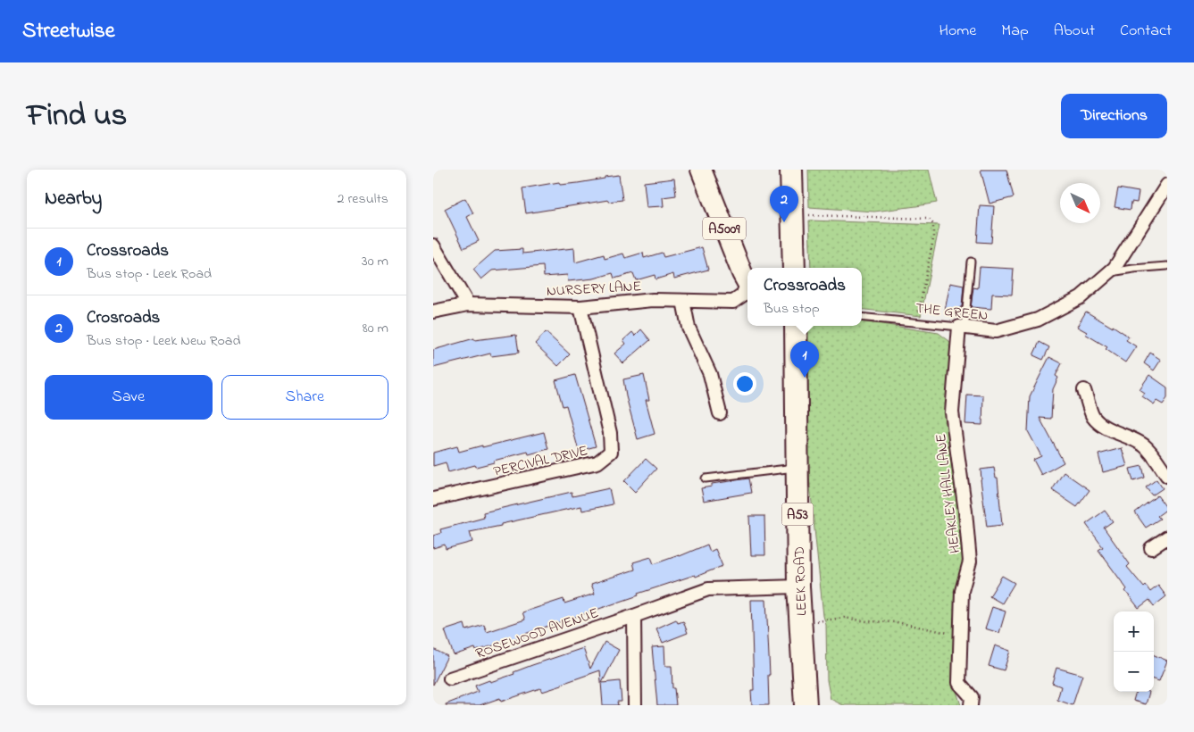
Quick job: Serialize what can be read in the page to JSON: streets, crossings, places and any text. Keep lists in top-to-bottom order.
{
  "streets": {
    "highway": ["A53", "LEEK ROAD"],
    "main road": ["A5009"],
    "street": [
      "NURSERY LANE",
      "THE GREEN",
      "PERCIVAL DRIVE",
      "HEAKLEY HALL LANE",
      "ROSEWOOD AVENUE"
    ]
  },
  "crossings": [
    ["NURSERY LANE", "PERCIVAL DRIVE"],
    ["THE GREEN", "HEAKLEY HALL LANE"],
    ["LEEK ROAD", "ROSEWOOD AVENUE"]
  ],
  "north": "bottom right",
  "page": {
    "header": "Streetwise",
    "nav": [
      "Home",
      "Map",
      "About",
      "Contact"
    ],
    "title": "Find us",
    "buttons": [
      "Directions",
      ["Save", "Share"]
    ],
    "heading": ["Nearby", "2 results"],
    "pins": ["2", "1"],
    "list": [
      {
        "mark": "1",
        "name": "Crossroads",
        "note": "Bus stop · Leek Road",
        "value": "30 m"
      },
      {
        "mark": "2",
        "name": "Crosroads",
        "note": "Bus stop · Leek New Road",
        "value": "80 m"
      }
    ],
    "popup": ["Crossroads", "Bus stop"],
    "map_buttons": ["+", "−"]
  }
}
